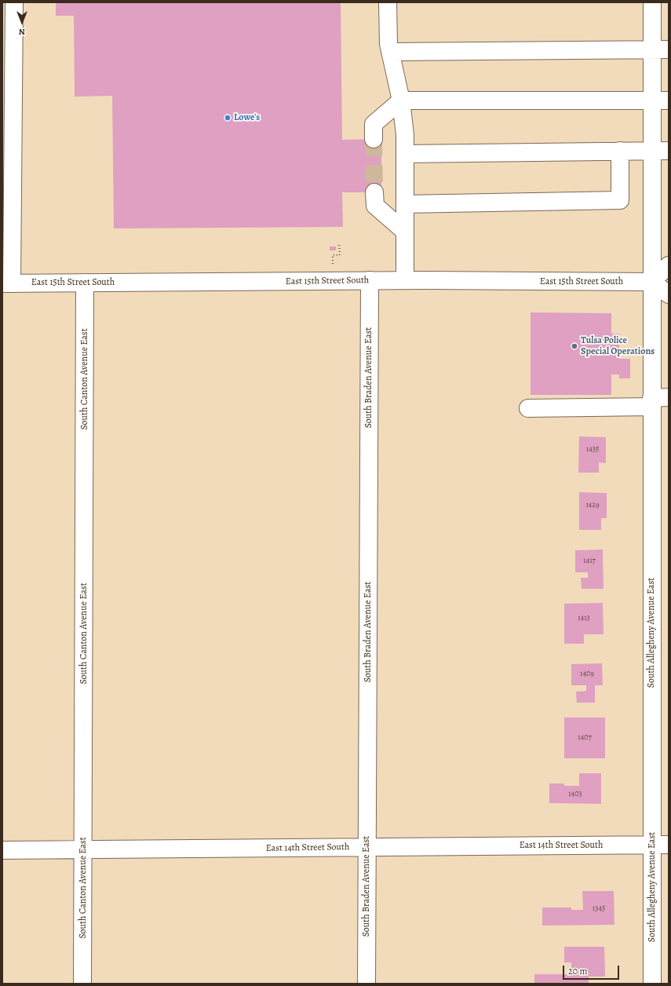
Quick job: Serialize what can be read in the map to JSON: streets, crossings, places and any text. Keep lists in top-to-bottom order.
{
  "streets": {
    "street": [
      "East 15th Street South",
      "South Braden Avenue East",
      "South Canton Avenue East",
      "South Allegheny Avenue East",
      "East 14th Street South"
    ]
  },
  "crossings": [
    ["East 15th Street South", "South Braden Avenue East"],
    ["East 15th Street South", "South Canton Avenue East"],
    ["East 15th Street South", "South Allegheny Avenue East"],
    ["South Braden Avenue East", "East 14th Street South"],
    ["South Canton Avenue East", "East 14th Street South"],
    ["South Allegheny Avenue East", "East 14th Street South"]
  ],
  "places": ["Lowe's", "Tulsa Police Special Operations"],
  "house_numbers": [
    "1435",
    "1429",
    "1417",
    "1413",
    "1409",
    "1407",
    "1403",
    "1345"
  ],
  "scale_bar": "20 m",
  "north": "bottom"
}
